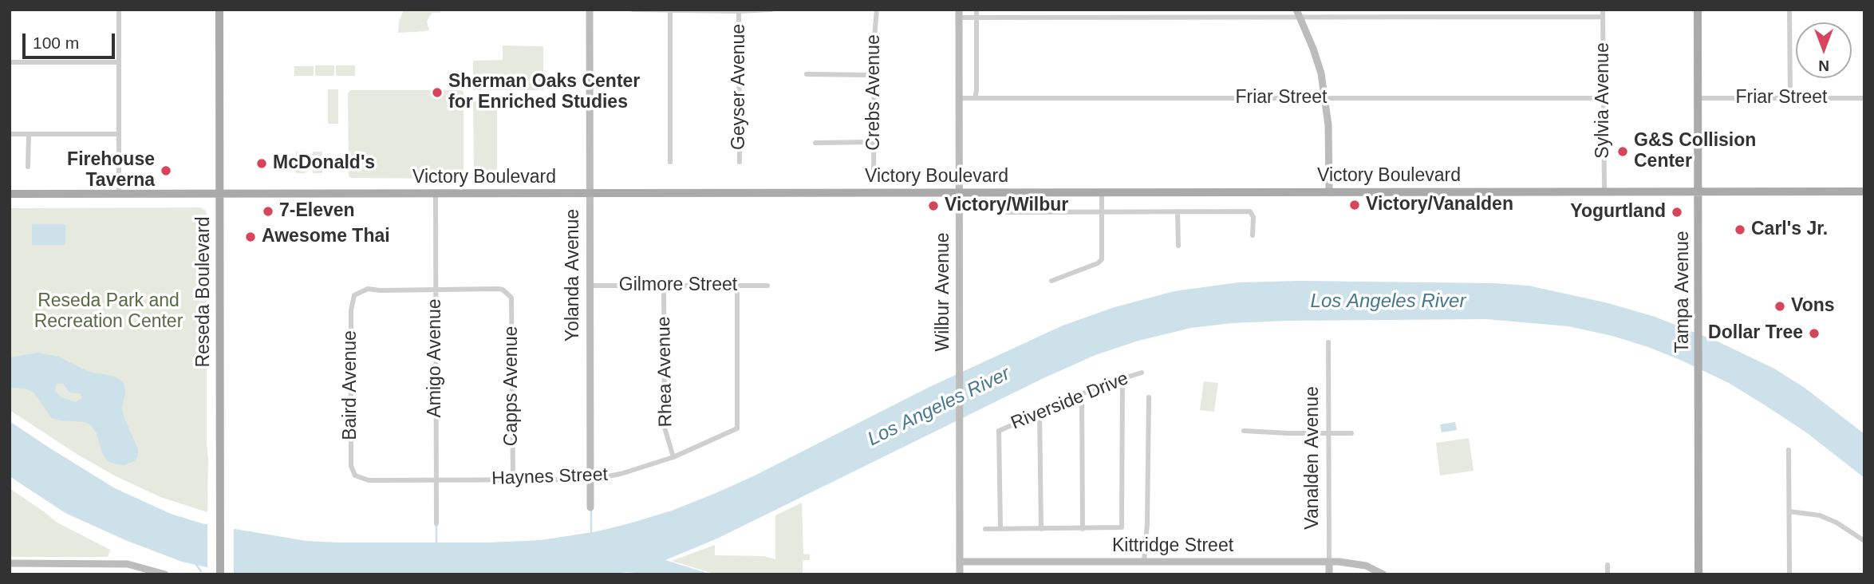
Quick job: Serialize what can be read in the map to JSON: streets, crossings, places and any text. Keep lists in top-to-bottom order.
{
  "streets": {
    "main road": ["Victory Boulevard", "Reseda Boulevard", "Tampa Avenue"],
    "street": [
      "Geyser Avenue",
      "Crebs Avenue",
      "Friar Street",
      "Sylvia Avenue",
      "Yolanda Avenue",
      "Gilmore Street",
      "Wilbur Avenue",
      "Amigo Avenue",
      "Rhea Avenue",
      "Baird Avenue",
      "Capps Avenue",
      "Riverside Drive",
      "Vanalden Avenue",
      "Haynes Street",
      "Kittridge Street"
    ]
  },
  "crossings": [
    ["Friar Street", "Sylvia Avenue"],
    ["Friar Street", "Wilbur Avenue"],
    ["Friar Street", "Tampa Avenue"],
    ["Sylvia Avenue", "Victory Boulevard"],
    ["Victory Boulevard", "Yolanda Avenue"],
    ["Victory Boulevard", "Reseda Boulevard"],
    ["Victory Boulevard", "Wilbur Avenue"],
    ["Victory Boulevard", "Tampa Avenue"],
    ["Victory Boulevard", "Amigo Avenue"],
    ["Yolanda Avenue", "Gilmore Street"],
    ["Yolanda Avenue", "Haynes Street"],
    ["Gilmore Street", "Rhea Avenue"],
    ["Gilmore Street", "Haynes Street"],
    ["Wilbur Avenue", "Kittridge Street"],
    ["Amigo Avenue", "Baird Avenue"],
    ["Amigo Avenue", "Capps Avenue"],
    ["Amigo Avenue", "Haynes Street"],
    ["Rhea Avenue", "Haynes Street"],
    ["Baird Avenue", "Capps Avenue"],
    ["Baird Avenue", "Haynes Street"],
    ["Capps Avenue", "Haynes Street"],
    ["Vanalden Avenue", "Kittridge Street"]
  ],
  "water": ["Los Angeles River"],
  "parks": ["Reseda Park and Recreation Center"],
  "places": [
    "Sherman Oaks Center for Enriched Studies",
    "G&S Collision Center",
    "McDonald's",
    "Firehouse Taverna",
    "Victory/Vanalden",
    "Victory/Wilbur",
    "7-Eleven",
    "Yogurtland",
    "Carl's Jr.",
    "Awesome Thai",
    "Vons",
    "Dollar Tree"
  ],
  "scale_bar": "100 m",
  "north": "bottom"
}
